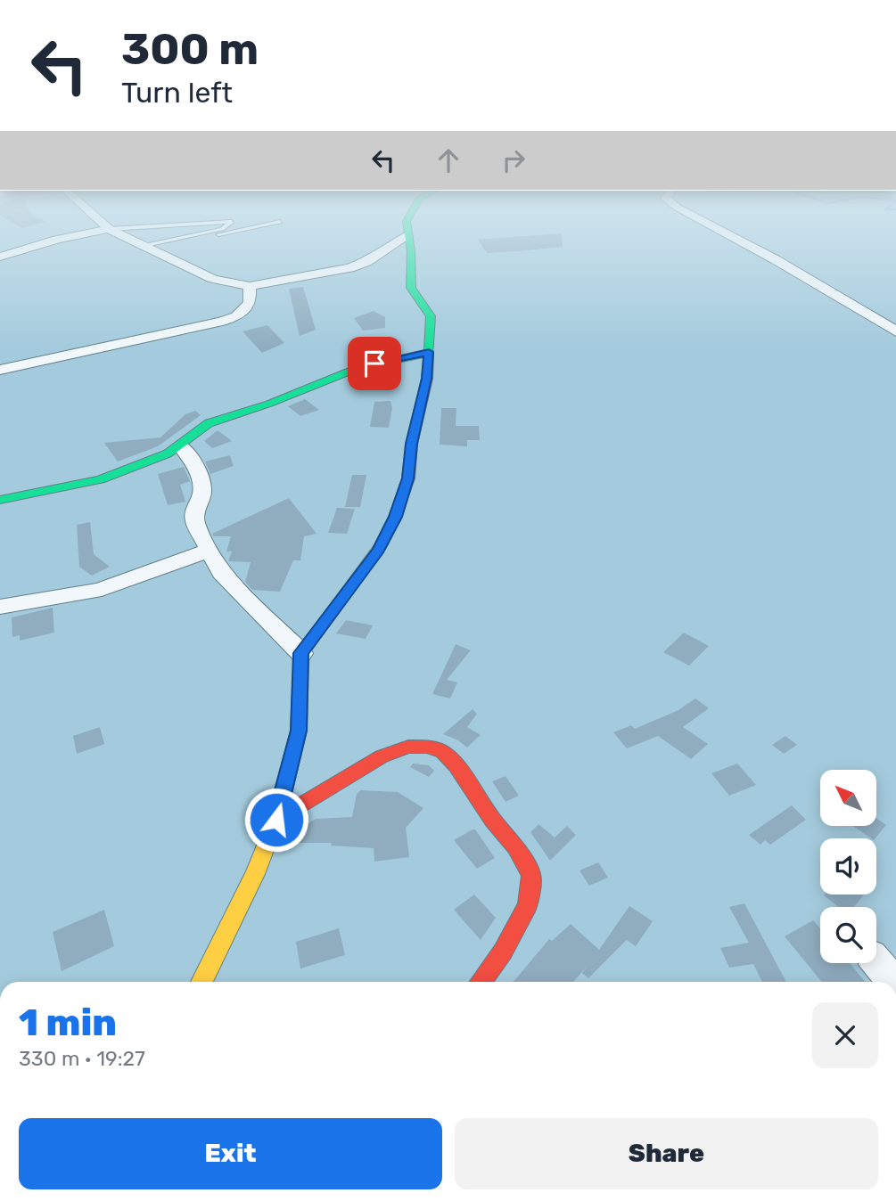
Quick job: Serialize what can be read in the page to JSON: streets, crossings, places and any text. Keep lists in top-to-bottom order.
{
  "north": "top left",
  "page": {
    "turn": ["300 m", "Turn left"],
    "heading": ["1 min", "330 m · 19:27"],
    "buttons": ["Exit", "Share"]
  }
}
